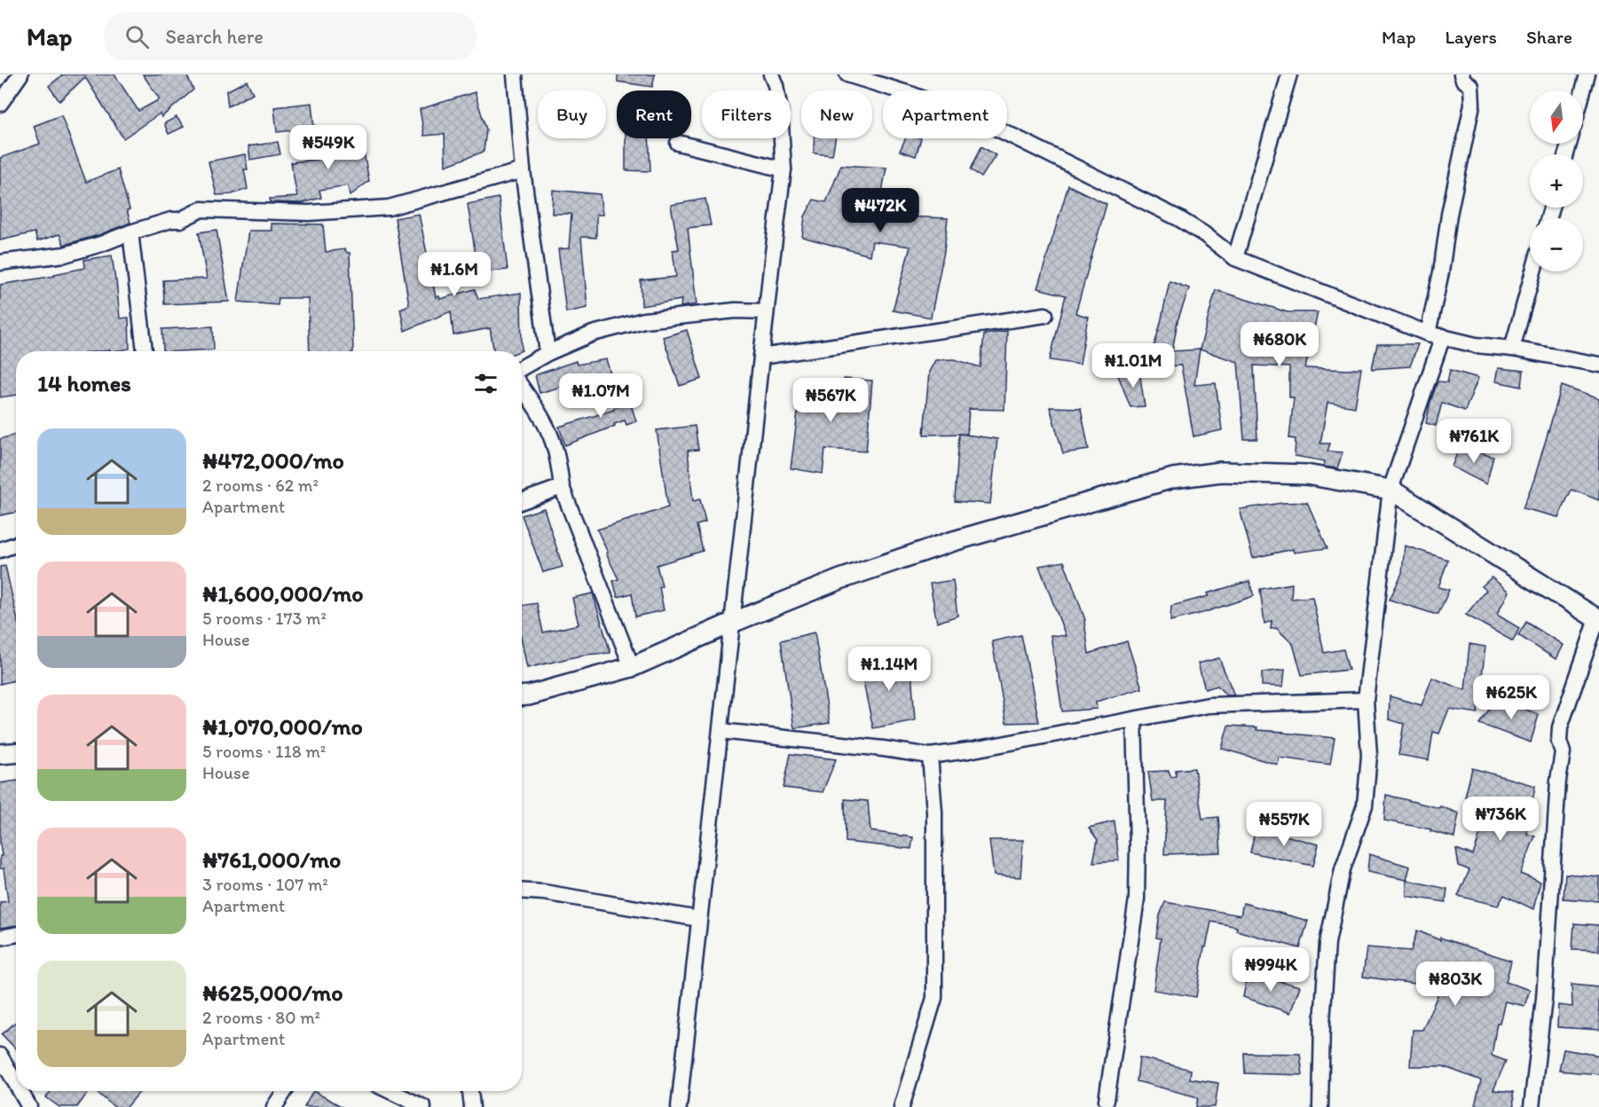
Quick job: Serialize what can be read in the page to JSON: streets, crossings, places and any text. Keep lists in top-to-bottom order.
{
  "north": "bottom",
  "page": {
    "header": "Map",
    "search": "Search here",
    "nav": ["Map", "Layers", "Share"],
    "map_buttons": ["+", "−"],
    "chip": [
      "Buy",
      "Rent",
      "Filters",
      "New",
      "Apartment"
    ],
    "price": [
      "₦549K",
      "₦472K",
      "₦1.6M",
      "₦680K",
      "₦1.01M",
      "₦1.07M",
      "₦567K",
      "₦761K",
      "₦1.14M",
      "₦625K",
      "₦736K",
      "₦557K",
      "₦994K",
      "₦803K"
    ],
    "heading": "14 homes",
    "list": [
      {
        "name": "₦472,000/mo",
        "note": "2 rooms · 62 m² · Apartment"
      },
      {
        "name": "₦1,600,000/mo",
        "note": "5 rooms · 173 m² · House"
      },
      {
        "name": "₦1,070,000/mo",
        "note": "5 rooms · 118 m² · House"
      },
      {
        "name": "₦761,000/mo",
        "note": "3 rooms · 107 m² · Apartment"
      },
      {
        "name": "₦625,000/mo",
        "note": "2 rooms · 80 m² · Apartment"
      }
    ]
  }
}
